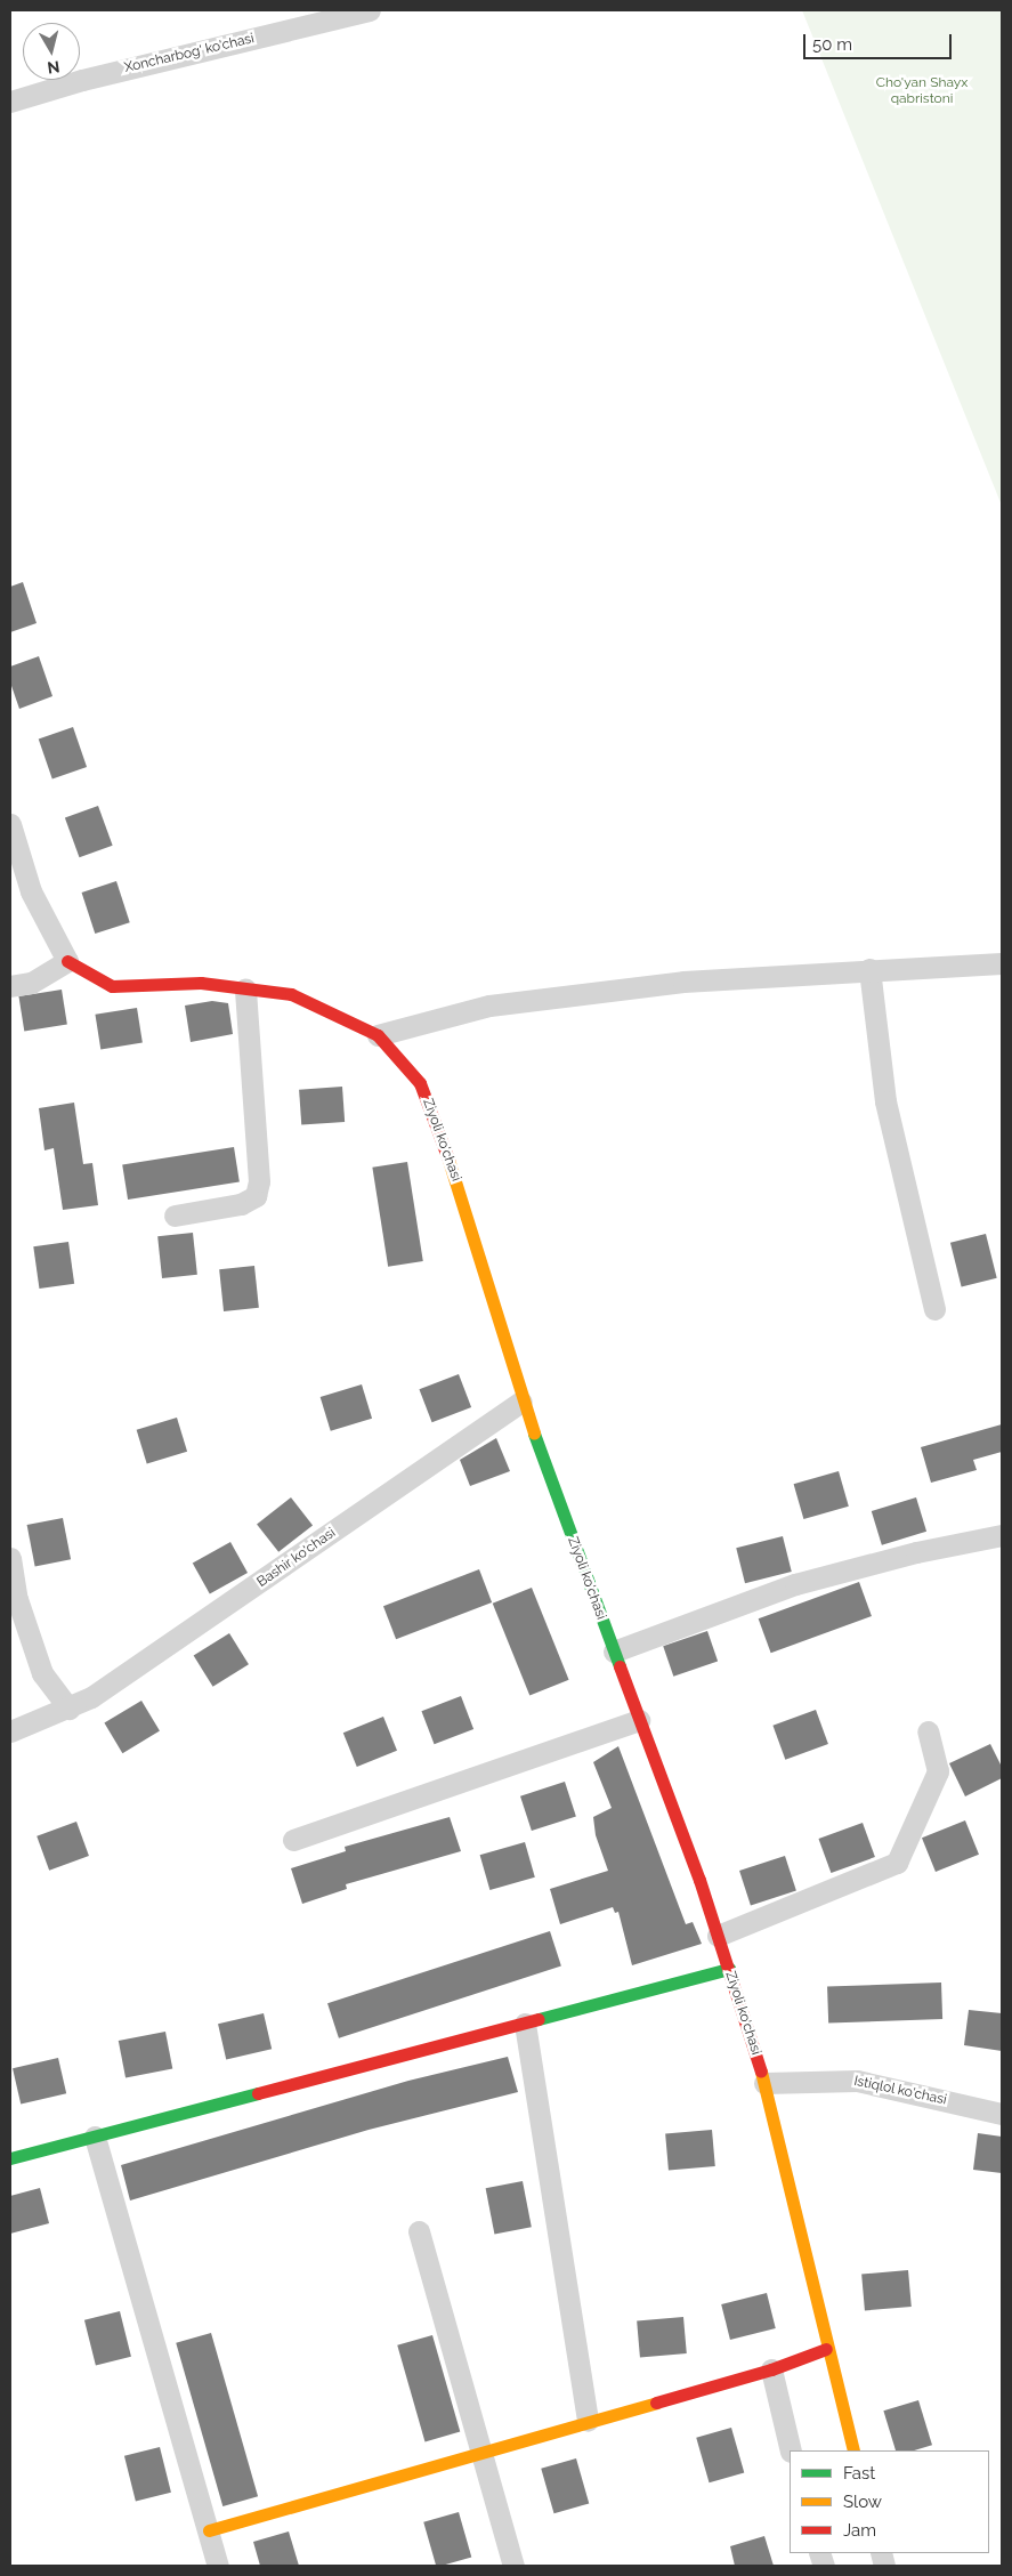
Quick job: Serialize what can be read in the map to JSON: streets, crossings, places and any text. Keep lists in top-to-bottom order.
{
  "streets": {
    "street": [
      "Xoncharbog' ko'chasi",
      "Ziyoli ko'chasi",
      "Bashir ko'chasi",
      "Istiqlol ko'chasi"
    ]
  },
  "crossings": [
    ["Ziyoli ko'chasi", "Bashir ko'chasi"],
    ["Ziyoli ko'chasi", "Istiqlol ko'chasi"]
  ],
  "parks": ["Cho'yan Shayx qabristoni"],
  "legend": ["Fast", "Slow", "Jam"],
  "scale_bar": "50 m",
  "north": "bottom"
}
